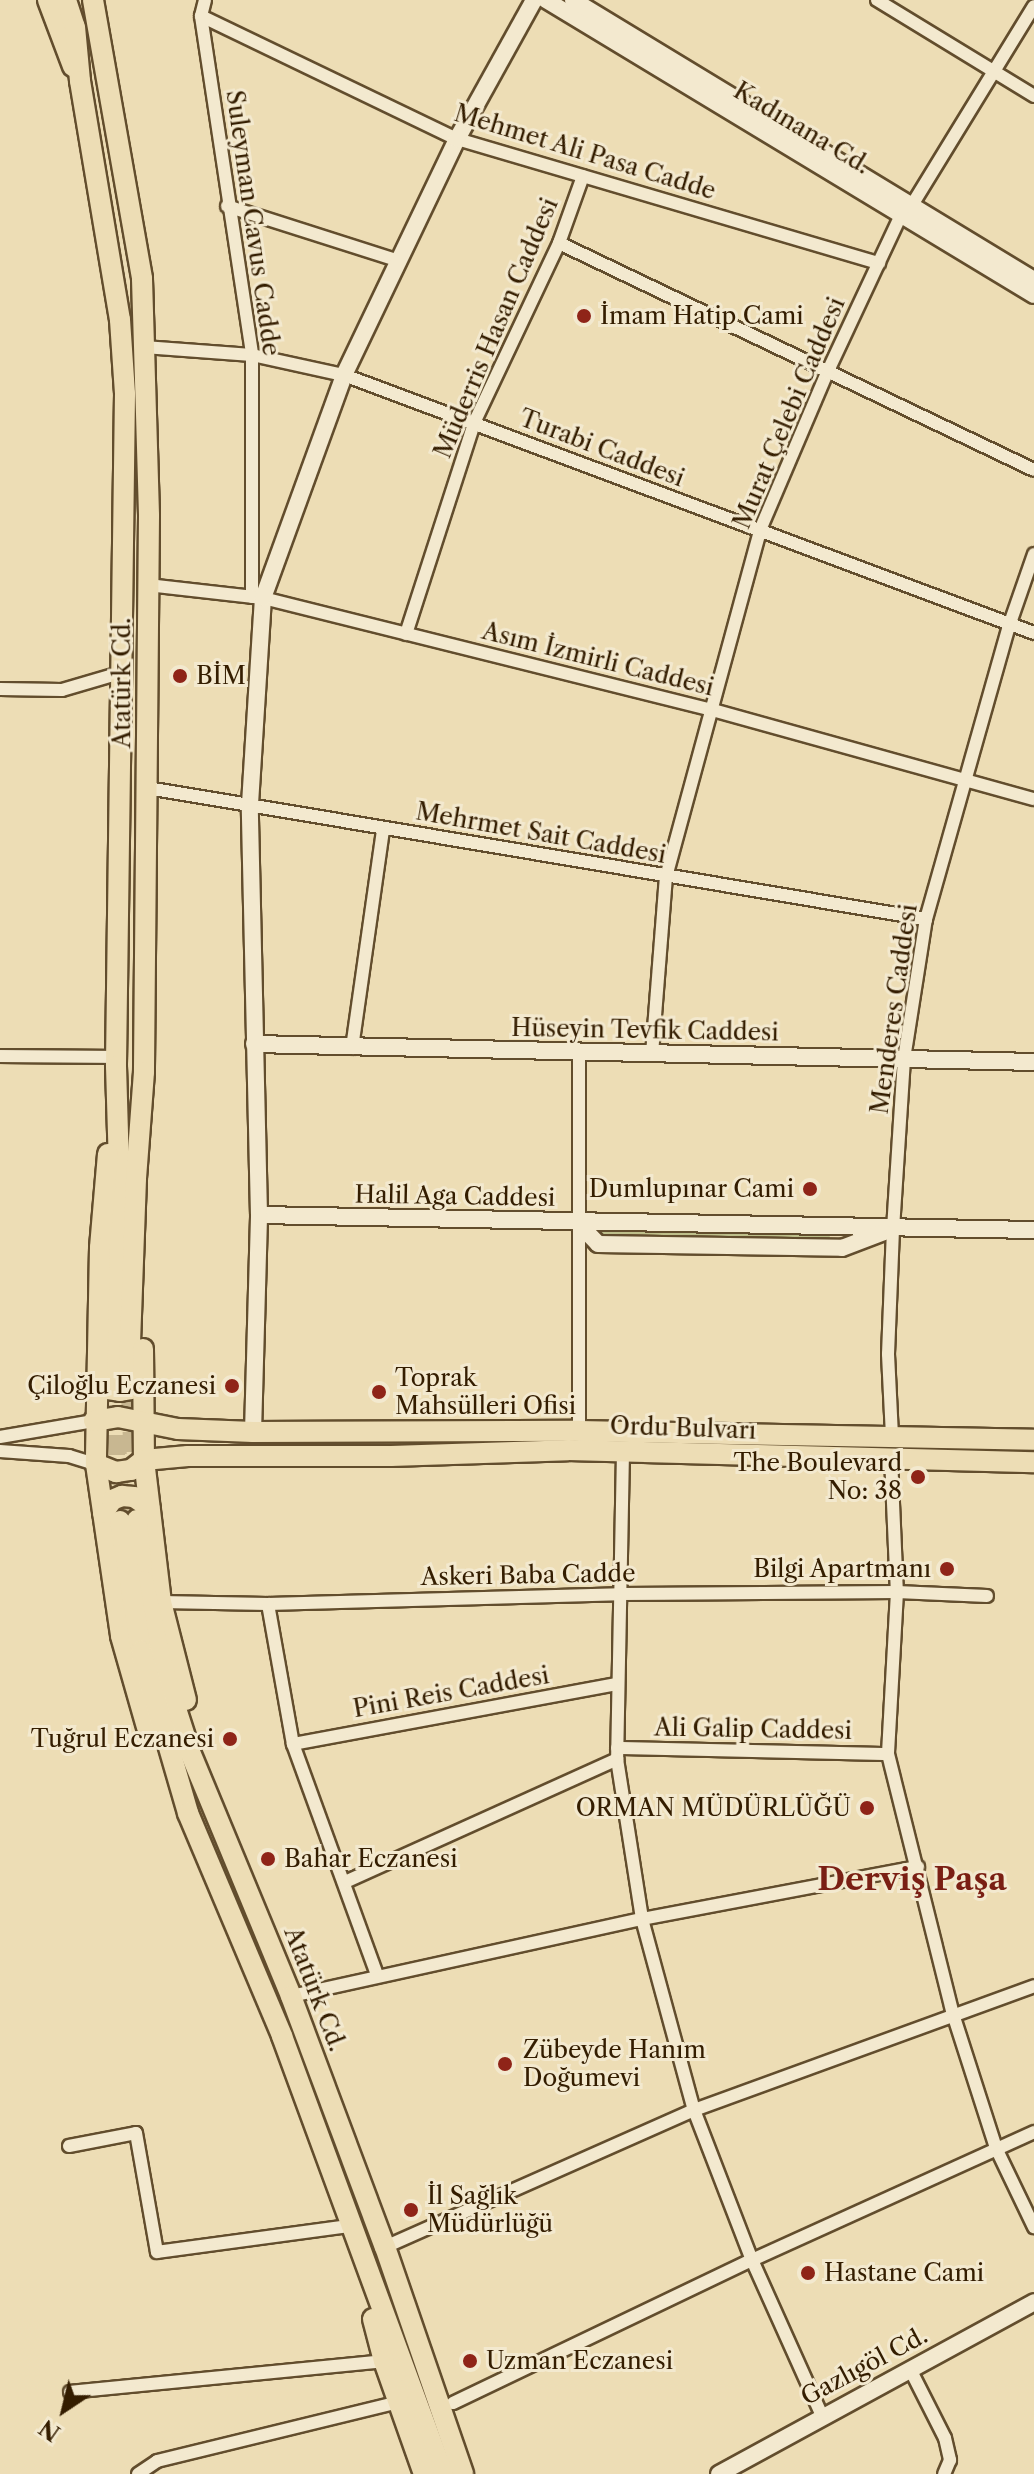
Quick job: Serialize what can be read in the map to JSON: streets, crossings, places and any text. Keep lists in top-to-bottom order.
{
  "streets": {
    "main road": ["Atatürk Cd.", "Ordu Bulvarı"],
    "street": [
      "Kadınana Cd.",
      "Mehmet Ali Pasa Cadde",
      "Suleyman Cavus Cadde",
      "Müderris Hasan Caddesi",
      "Murat Çelebi Caddesi",
      "Turabi Caddesi",
      "Asım İzmirli Caddesi",
      "Mehrmet Sait Caddesi",
      "Menderes Caddesi",
      "Hüseyin Tevfik Caddesi",
      "Halil Aga Caddesi",
      "Askeri Baba Cadde",
      "Pini Reis Caddesi",
      "Ali Galip Caddesi",
      "Gazlıgöl Cd."
    ]
  },
  "crossings": [
    ["Kadınana Cd.", "Murat Çelebi Caddesi"],
    ["Mehmet Ali Pasa Cadde", "Suleyman Cavus Cadde"],
    ["Mehmet Ali Pasa Cadde", "Müderris Hasan Caddesi"],
    ["Mehmet Ali Pasa Cadde", "Murat Çelebi Caddesi"],
    ["Suleyman Cavus Cadde", "Turabi Caddesi"],
    ["Suleyman Cavus Cadde", "Asım İzmirli Caddesi"],
    ["Müderris Hasan Caddesi", "Turabi Caddesi"],
    ["Müderris Hasan Caddesi", "Asım İzmirli Caddesi"],
    ["Murat Çelebi Caddesi", "Turabi Caddesi"],
    ["Murat Çelebi Caddesi", "Asım İzmirli Caddesi"],
    ["Murat Çelebi Caddesi", "Mehrmet Sait Caddesi"],
    ["Murat Çelebi Caddesi", "Hüseyin Tevfik Caddesi"],
    ["Turabi Caddesi", "Atatürk Cd."],
    ["Turabi Caddesi", "Menderes Caddesi"],
    ["Asım İzmirli Caddesi", "Atatürk Cd."],
    ["Asım İzmirli Caddesi", "Menderes Caddesi"],
    ["Atatürk Cd.", "Mehrmet Sait Caddesi"],
    ["Mehrmet Sait Caddesi", "Menderes Caddesi"],
    ["Menderes Caddesi", "Hüseyin Tevfik Caddesi"],
    ["Menderes Caddesi", "Halil Aga Caddesi"],
    ["Menderes Caddesi", "Ordu Bulvarı"]
  ],
  "districts": ["Derviş Paşa"],
  "places": [
    "İmam Hatip Cami",
    "BİM",
    "Dumlupınar Cami",
    "Çiloğlu Eczanesi",
    "Toprak Mahsülleri Ofisi",
    "The Boulevard No: 38",
    "Bilgi Apartmanı",
    "Tuğrul Eczanesi",
    "ORMAN MÜDÜRLÜĞÜ",
    "Bahar Eczanesi",
    "Zübeyde Hanım Doğumevi",
    "İl Sağlık Müdürlüğü",
    "Hastane Cami",
    "Uzman Eczanesi"
  ],
  "north": "bottom left"
}
